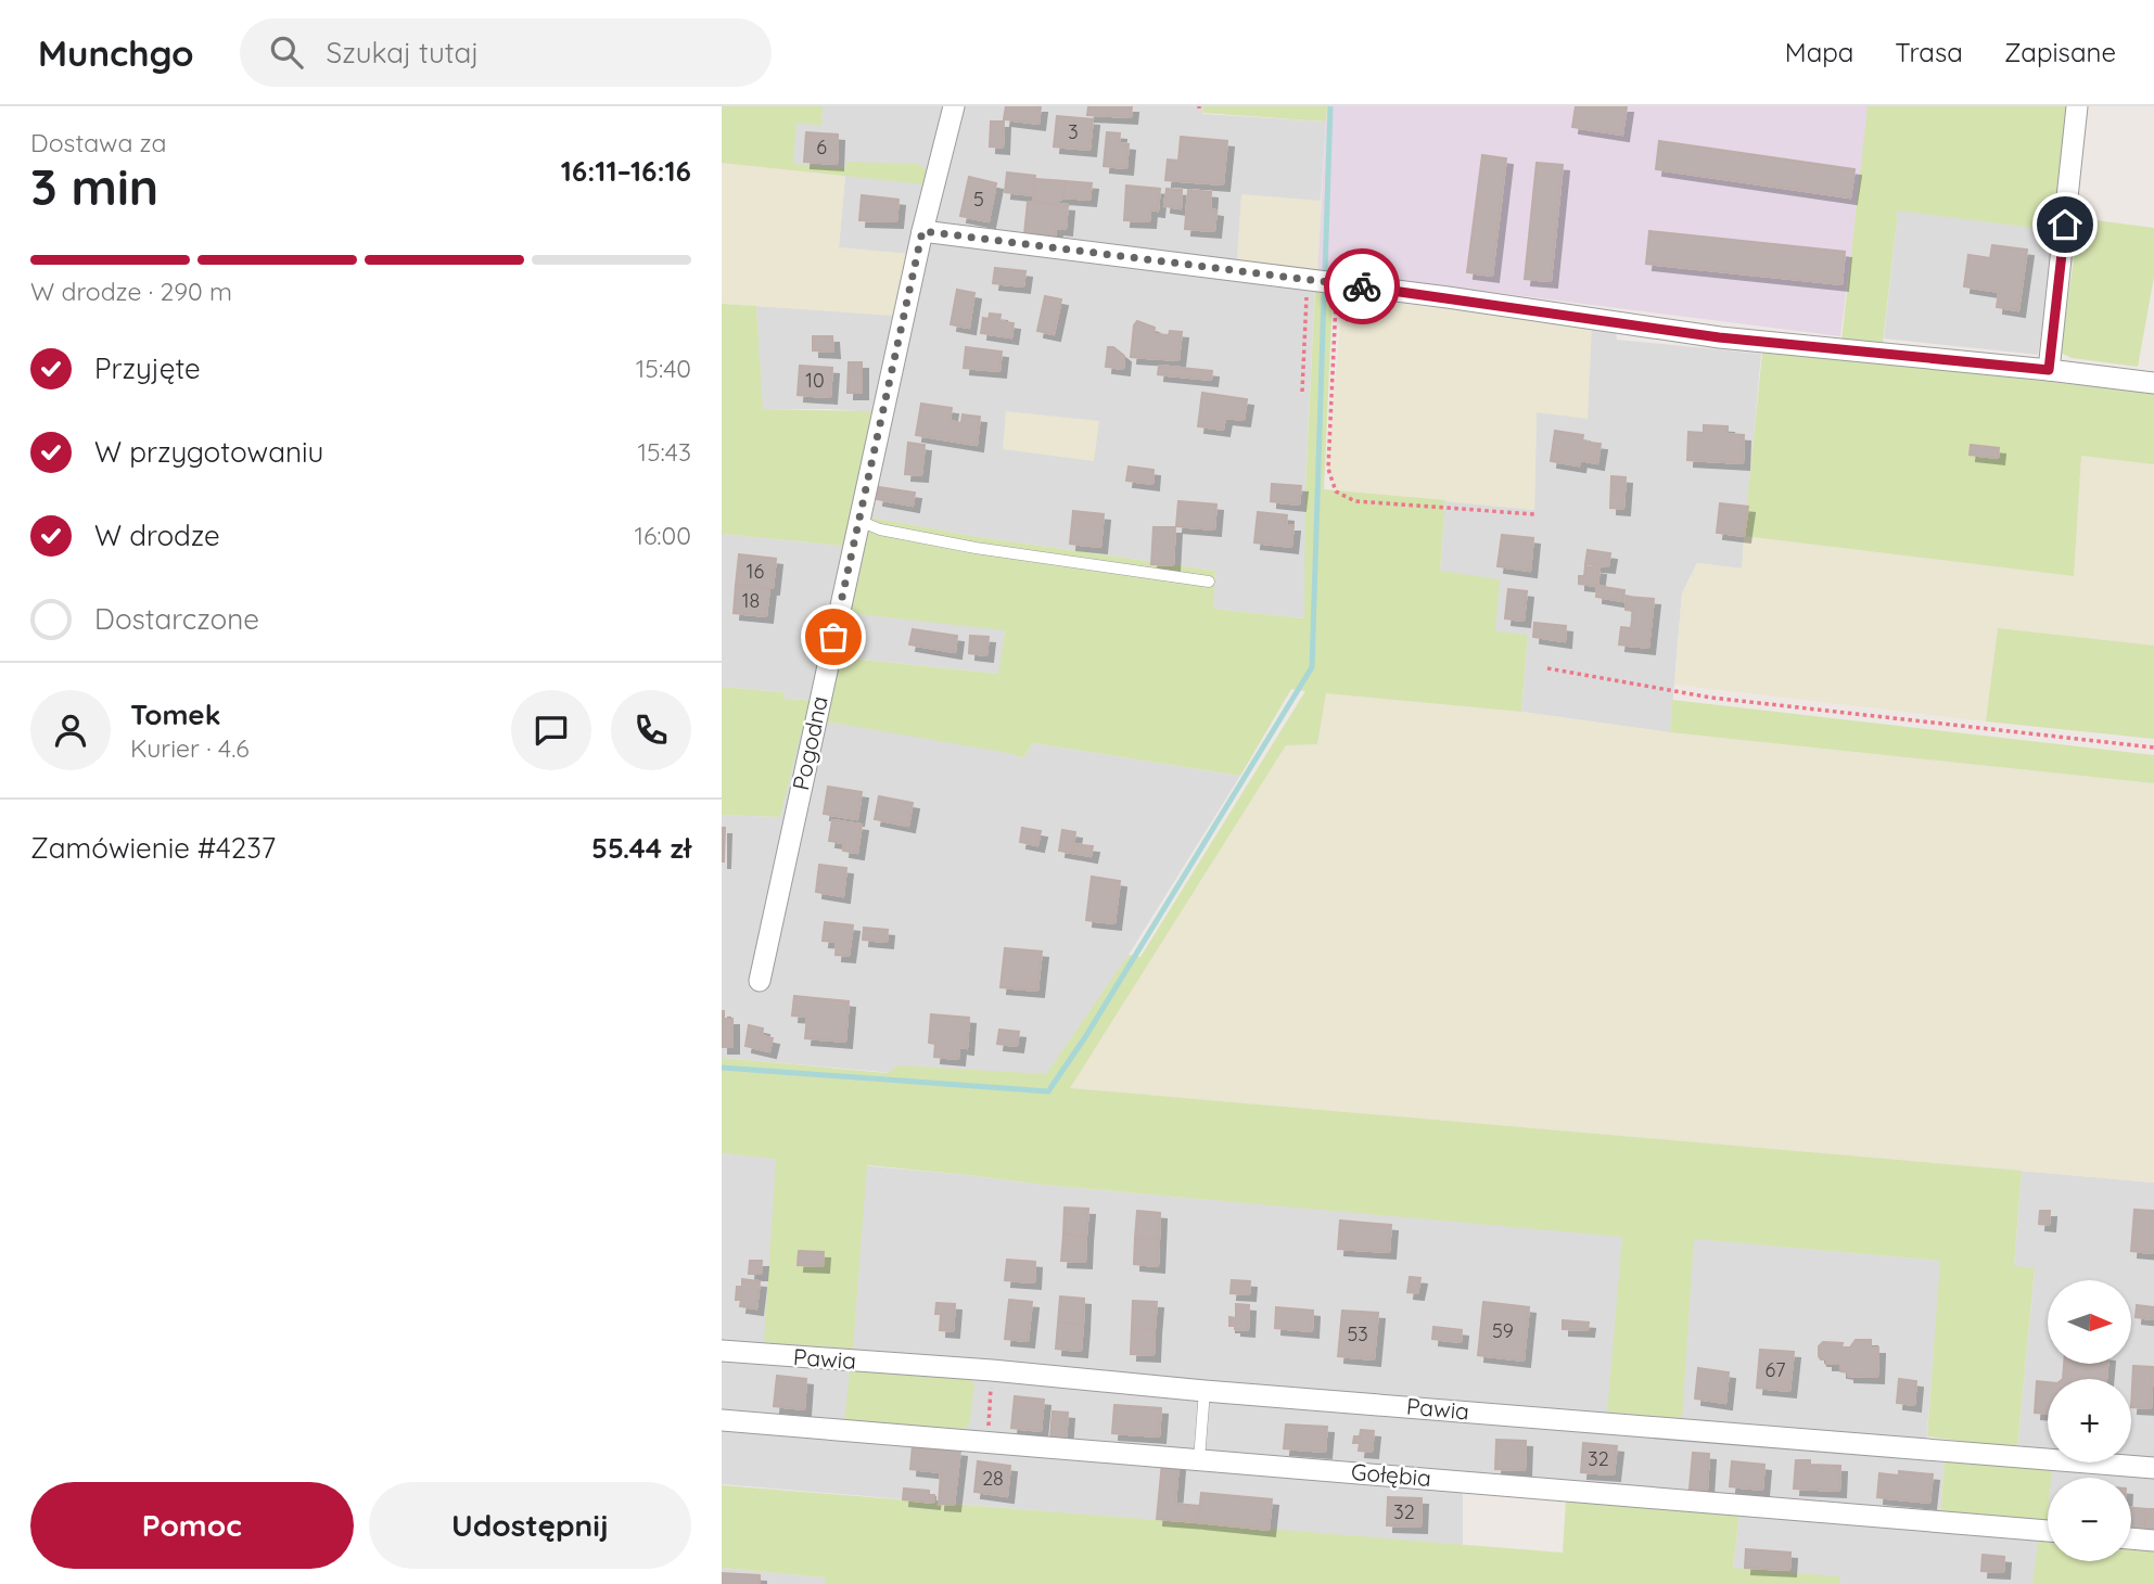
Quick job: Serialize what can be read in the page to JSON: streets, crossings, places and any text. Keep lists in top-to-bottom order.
{
  "streets": {
    "street": ["Pogodna", "Pawia", "Gołębia"]
  },
  "house_numbers": [
    "3",
    "6",
    "5",
    "10",
    "16",
    "18",
    "59",
    "53",
    "67",
    "32",
    "28",
    "32"
  ],
  "north": "right",
  "page": {
    "header": "Munchgo",
    "search": "Szukaj tutaj",
    "nav": ["Mapa", "Trasa", "Zapisane"],
    "heading": ["3 min", "Dostawa za", "16:11–16:16"],
    "panel": [
      "Tomek",
      "Kurier · 4.6",
      "Zamówienie #4237",
      "55.44 zł"
    ],
    "bar": "W drodze · 290 m",
    "list": [
      ["Przyjęte", "15:40"],
      ["W przygotowaniu", "15:43"],
      ["W drodze", "16:00"],
      "Dostarczone"
    ],
    "map_buttons": ["+", "−"],
    "buttons": ["Pomoc", "Udostępnij"]
  }
}
